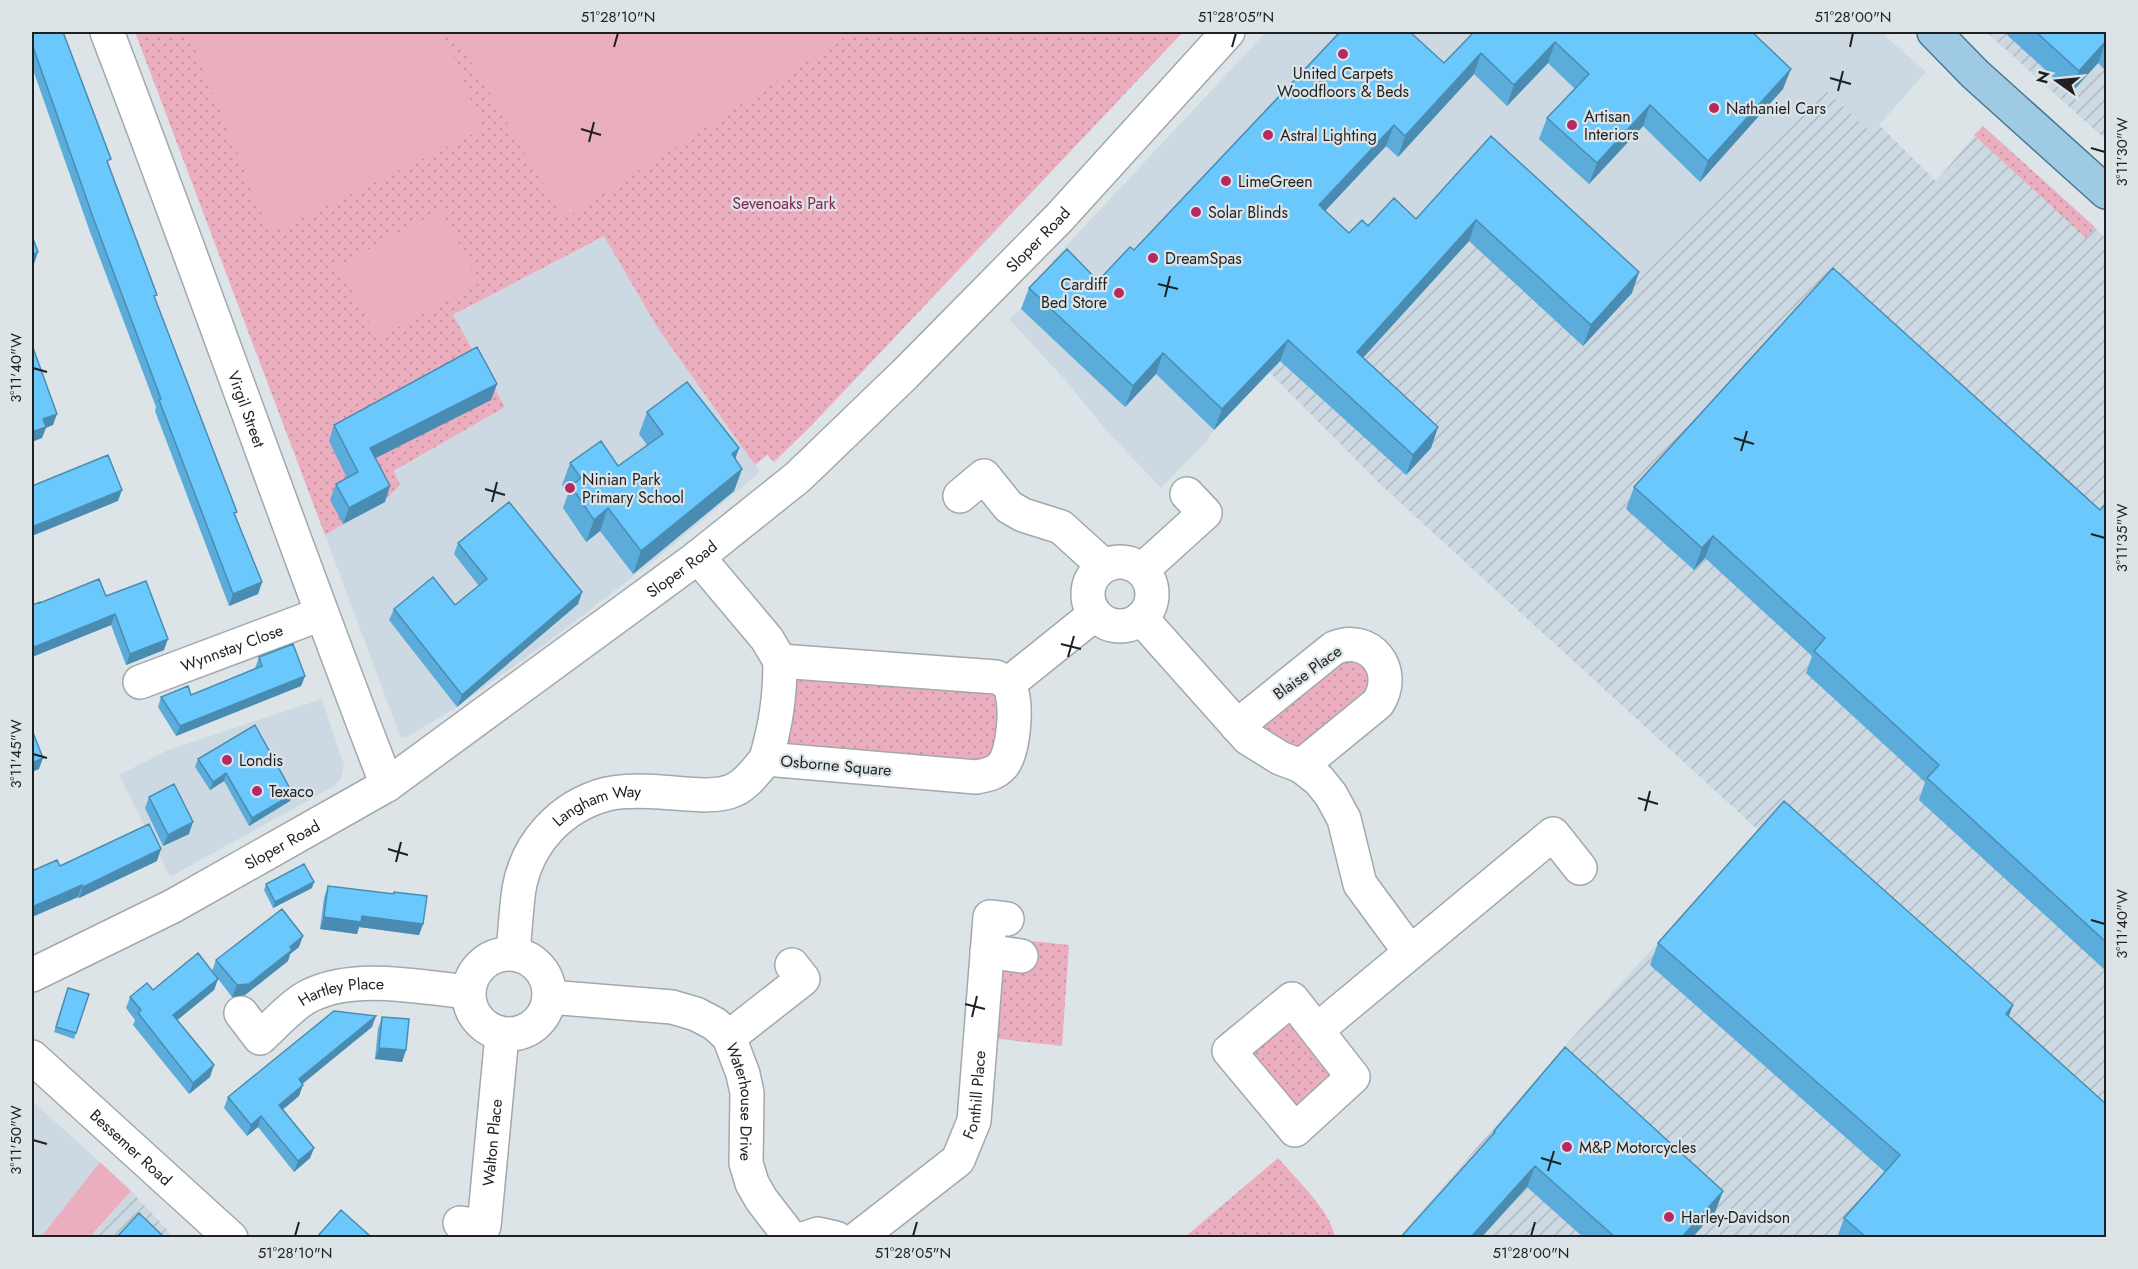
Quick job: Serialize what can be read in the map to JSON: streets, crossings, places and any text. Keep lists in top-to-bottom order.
{
  "streets": {
    "street": [
      "Sloper Road",
      "Virgil Street",
      "Wynnstay Close",
      "Blaise Place",
      "Osborne Square",
      "Langham Way",
      "Hartley Place",
      "Fonthill Place",
      "Waterhouse Drive",
      "Walton Place",
      "Bessemer Road"
    ]
  },
  "crossings": [
    ["Sloper Road", "Virgil Street"],
    ["Virgil Street", "Wynnstay Close"],
    ["Osborne Square", "Langham Way"],
    ["Langham Way", "Hartley Place"],
    ["Langham Way", "Waterhouse Drive"],
    ["Langham Way", "Walton Place"],
    ["Hartley Place", "Waterhouse Drive"],
    ["Hartley Place", "Walton Place"],
    ["Waterhouse Drive", "Walton Place"]
  ],
  "parks": ["Sevenoaks Park"],
  "places": [
    "United Carpets Woodfloors & Beds",
    "Nathaniel Cars",
    "Artisan Interiors",
    "Astral Lighting",
    "LimeGreen",
    "Solar Blinds",
    "DreamSpas",
    "Cardiff Bed Store",
    "Ninian Park Primary School",
    "Londis",
    "Texaco",
    "M&P Motorcycles",
    "Harley-Davidson"
  ],
  "north": "left",
  "coordinates": [
    "51°28'10\"N",
    "51°28'05\"N",
    "51°28'00\"N",
    "3°11'30\"W",
    "3°11'40\"W",
    "3°11'35\"W",
    "3°11'45\"W",
    "3°11'50\"W"
  ]
}
